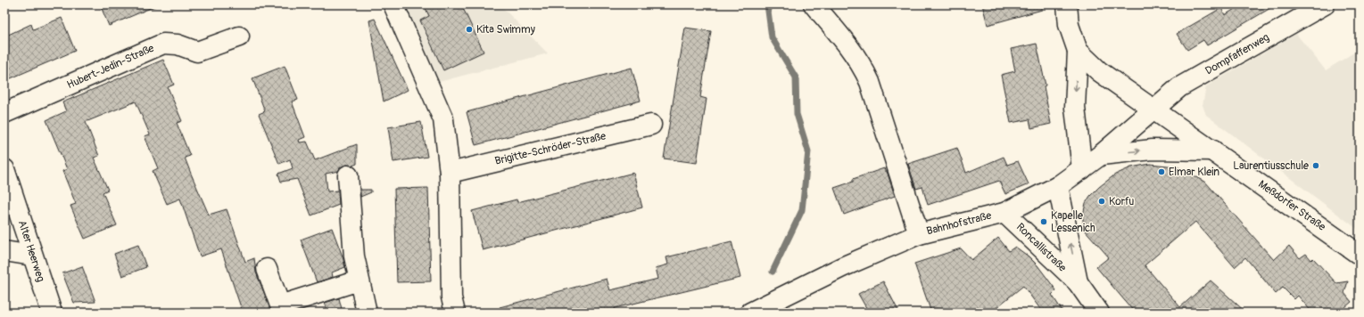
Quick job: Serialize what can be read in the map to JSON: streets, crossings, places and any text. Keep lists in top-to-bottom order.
{
  "streets": {
    "street": [
      "Dompfaffenweg",
      "Hubert-Jedin-Straße",
      "Brigitte-Schröder-Straße",
      "Meßdorfer Straße",
      "Bahnhofstraße",
      "Roncallistraße",
      "Alter Heerweg"
    ]
  },
  "crossings": [
    ["Dompfaffenweg", "Meßdorfer Straße"],
    ["Dompfaffenweg", "Bahnhofstraße"],
    ["Meßdorfer Straße", "Bahnhofstraße"],
    ["Bahnhofstraße", "Roncallistraße"]
  ],
  "one_way": ["Roncallistraße"],
  "places": [
    "Kita Swimmy",
    "Laurentiusschule",
    "Elmar Klein",
    "Korfu",
    "Kapelle Lessenich"
  ]
}
